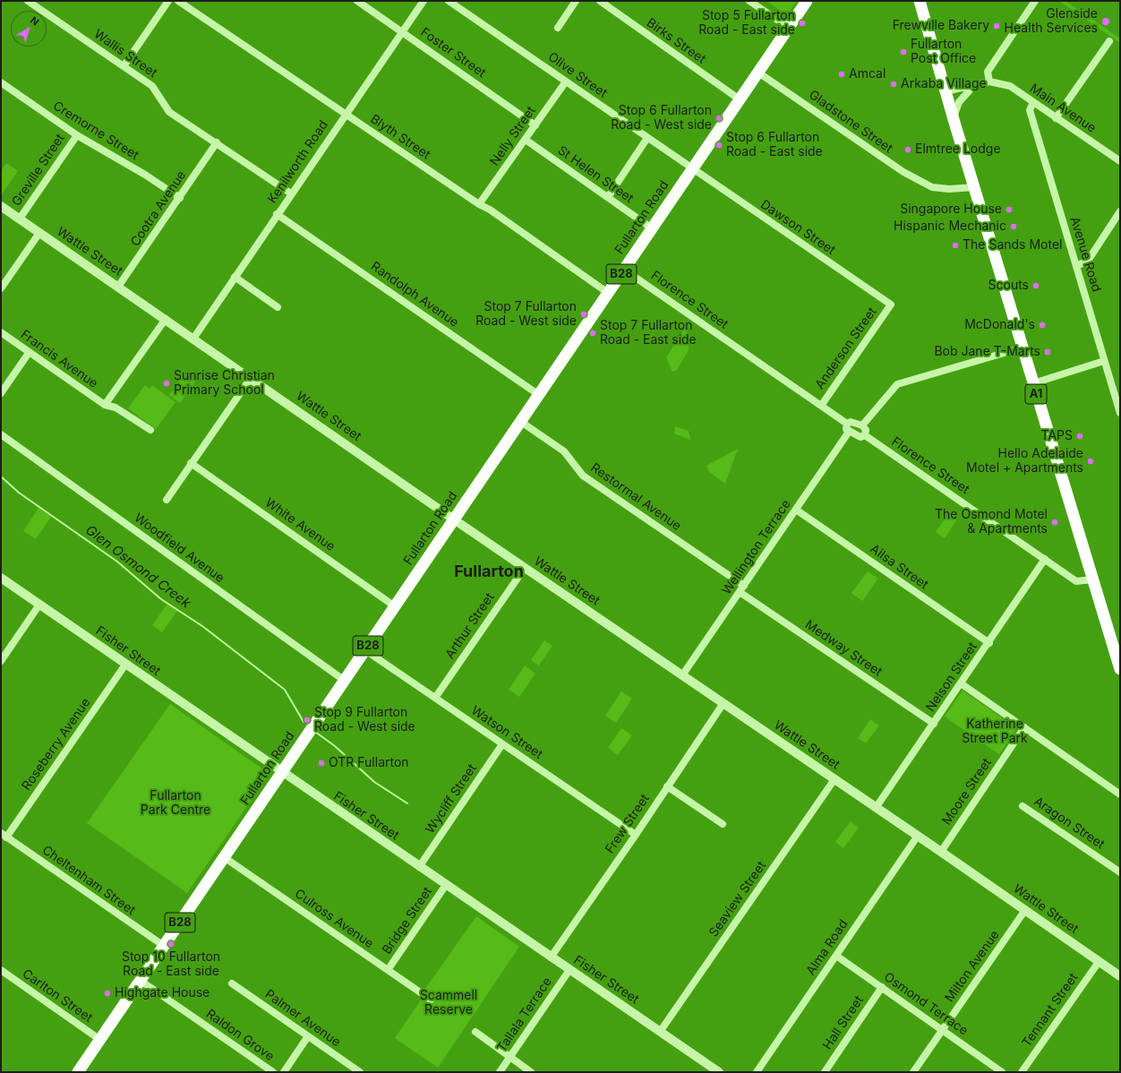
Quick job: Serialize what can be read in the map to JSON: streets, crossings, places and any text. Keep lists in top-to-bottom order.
{
  "streets": {
    "highway": ["A1"],
    "main road": ["Fullarton Road", "B28"],
    "street": [
      "Birks Street",
      "Foster Street",
      "Wallis Street",
      "Olive Street",
      "Main Avenue",
      "Gladstone Street",
      "Cremorne Street",
      "Nelly Street",
      "Blyth Street",
      "Kenilworth Road",
      "Greville Street",
      "St Helen Street",
      "Cootra Avenue",
      "Dawson Street",
      "Wattle Street",
      "Avenue Road",
      "Randolph Avenue",
      "Florence Street",
      "Anderson Street",
      "Francis Avenue",
      "Restormal Avenue",
      "White Avenue",
      "Wellington Terrace",
      "Woodfield Avenue",
      "Ailsa Street",
      "Arthur Street",
      "Medway Street",
      "Fisher Street",
      "Nelson Street",
      "Watson Street",
      "Roseberry Avenue",
      "Moore Street",
      "Wycliff Street",
      "Aragon Street",
      "Frew Street",
      "Cheltenham Street",
      "Seaview Street",
      "Culross Avenue",
      "Bridge Street",
      "Alma Road",
      "Milton Avenue",
      "Carlton Street",
      "Osmond Terrace",
      "Tennant Street",
      "Tallala Terrace",
      "Palmer Avenue",
      "Hall Street",
      "Raldon Grove"
    ]
  },
  "crossings": [
    ["Birks Street", "Fullarton Road"],
    ["Foster Street", "Nelly Street"],
    ["Foster Street", "Kenilworth Road"],
    ["Wallis Street", "Kenilworth Road"],
    ["Wallis Street", "Cootra Avenue"],
    ["Olive Street", "Nelly Street"],
    ["Olive Street", "Fullarton Road"],
    ["Olive Street", "Dawson Street"],
    ["Main Avenue", "Avenue Road"],
    ["Main Avenue", "A1"],
    ["Gladstone Street", "Fullarton Road"],
    ["Gladstone Street", "A1"],
    ["Cremorne Street", "Greville Street"],
    ["Cremorne Street", "Cootra Avenue"],
    ["Nelly Street", "Blyth Street"],
    ["Nelly Street", "St Helen Street"],
    ["Blyth Street", "Kenilworth Road"],
    ["Blyth Street", "Fullarton Road"],
    ["Kenilworth Road", "Wattle Street"],
    ["Kenilworth Road", "Randolph Avenue"],
    ["Greville Street", "Wattle Street"],
    ["St Helen Street", "Fullarton Road"],
    ["Cootra Avenue", "Wattle Street"],
    ["Fullarton Road", "Dawson Street"],
    ["Fullarton Road", "Wattle Street"],
    ["Fullarton Road", "Randolph Avenue"],
    ["Fullarton Road", "Florence Street"],
    ["Fullarton Road", "Restormal Avenue"],
    ["Fullarton Road", "White Avenue"],
    ["Fullarton Road", "Woodfield Avenue"],
    ["Fullarton Road", "Fisher Street"],
    ["Fullarton Road", "Watson Street"],
    ["Fullarton Road", "Cheltenham Street"],
    ["Fullarton Road", "Culross Avenue"],
    ["Fullarton Road", "Carlton Street"],
    ["Fullarton Road", "Raldon Grove"],
    ["Dawson Street", "Anderson Street"],
    ["Wattle Street", "Francis Avenue"],
    ["Wattle Street", "Wellington Terrace"],
    ["Wattle Street", "Arthur Street"],
    ["Wattle Street", "Nelson Street"],
    ["Wattle Street", "Moore Street"],
    ["Wattle Street", "Frew Street"],
    ["Wattle Street", "Seaview Street"],
    ["Wattle Street", "Alma Road"],
    ["Wattle Street", "Milton Avenue"],
    ["Wattle Street", "Tennant Street"],
    ["Florence Street", "Anderson Street"],
    ["Florence Street", "A1"],
    ["Florence Street", "Nelson Street"],
    ["Restormal Avenue", "Wellington Terrace"],
    ["Wellington Terrace", "Ailsa Street"],
    ["Wellington Terrace", "Medway Street"],
    ["Ailsa Street", "Nelson Street"],
    ["Arthur Street", "Watson Street"],
    ["Medway Street", "Nelson Street"],
    ["Fisher Street", "Roseberry Avenue"],
    ["Fisher Street", "Wycliff Street"],
    ["Fisher Street", "Frew Street"],
    ["Fisher Street", "Seaview Street"],
    ["Fisher Street", "Bridge Street"],
    ["Fisher Street", "Tallala Terrace"],
    ["Watson Street", "Wycliff Street"],
    ["Watson Street", "Frew Street"],
    ["Roseberry Avenue", "Cheltenham Street"],
    ["Culross Avenue", "Bridge Street"],
    ["Alma Road", "Osmond Terrace"],
    ["Milton Avenue", "Osmond Terrace"],
    ["Osmond Terrace", "Hall Street"]
  ],
  "districts": ["Fullarton"],
  "water": ["Glen Osmond Creek"],
  "parks": ["Katherine Street Park", "Fullarton Park Centre", "Scammell Reserve"],
  "places": [
    "Glenside Health Services",
    "Stop 5 Fullarton Road - East side",
    "Frewville Bakery",
    "Fullarton Post Office",
    "Amcal",
    "Arkaba Village",
    "Stop 6 Fullarton Road - West side",
    "Stop 6 Fullarton Road - East side",
    "Elmtree Lodge",
    "Singapore House",
    "Hispanic Mechanic",
    "The Sands Motel",
    "Scouts",
    "Stop 7 Fullarton Road - West side",
    "McDonald's",
    "Stop 7 Fullarton Road - East side",
    "Bob Jane T-Marts",
    "Sunrise Christian Primary School",
    "TAPS",
    "Hello Adelaide Motel + Apartments",
    "The Osmond Motel & Apartments",
    "Stop 9 Fullarton Road - West side",
    "OTR Fullarton",
    "Stop 10 Fullarton Road - East side",
    "Highgate House"
  ],
  "north": "top right"
}
